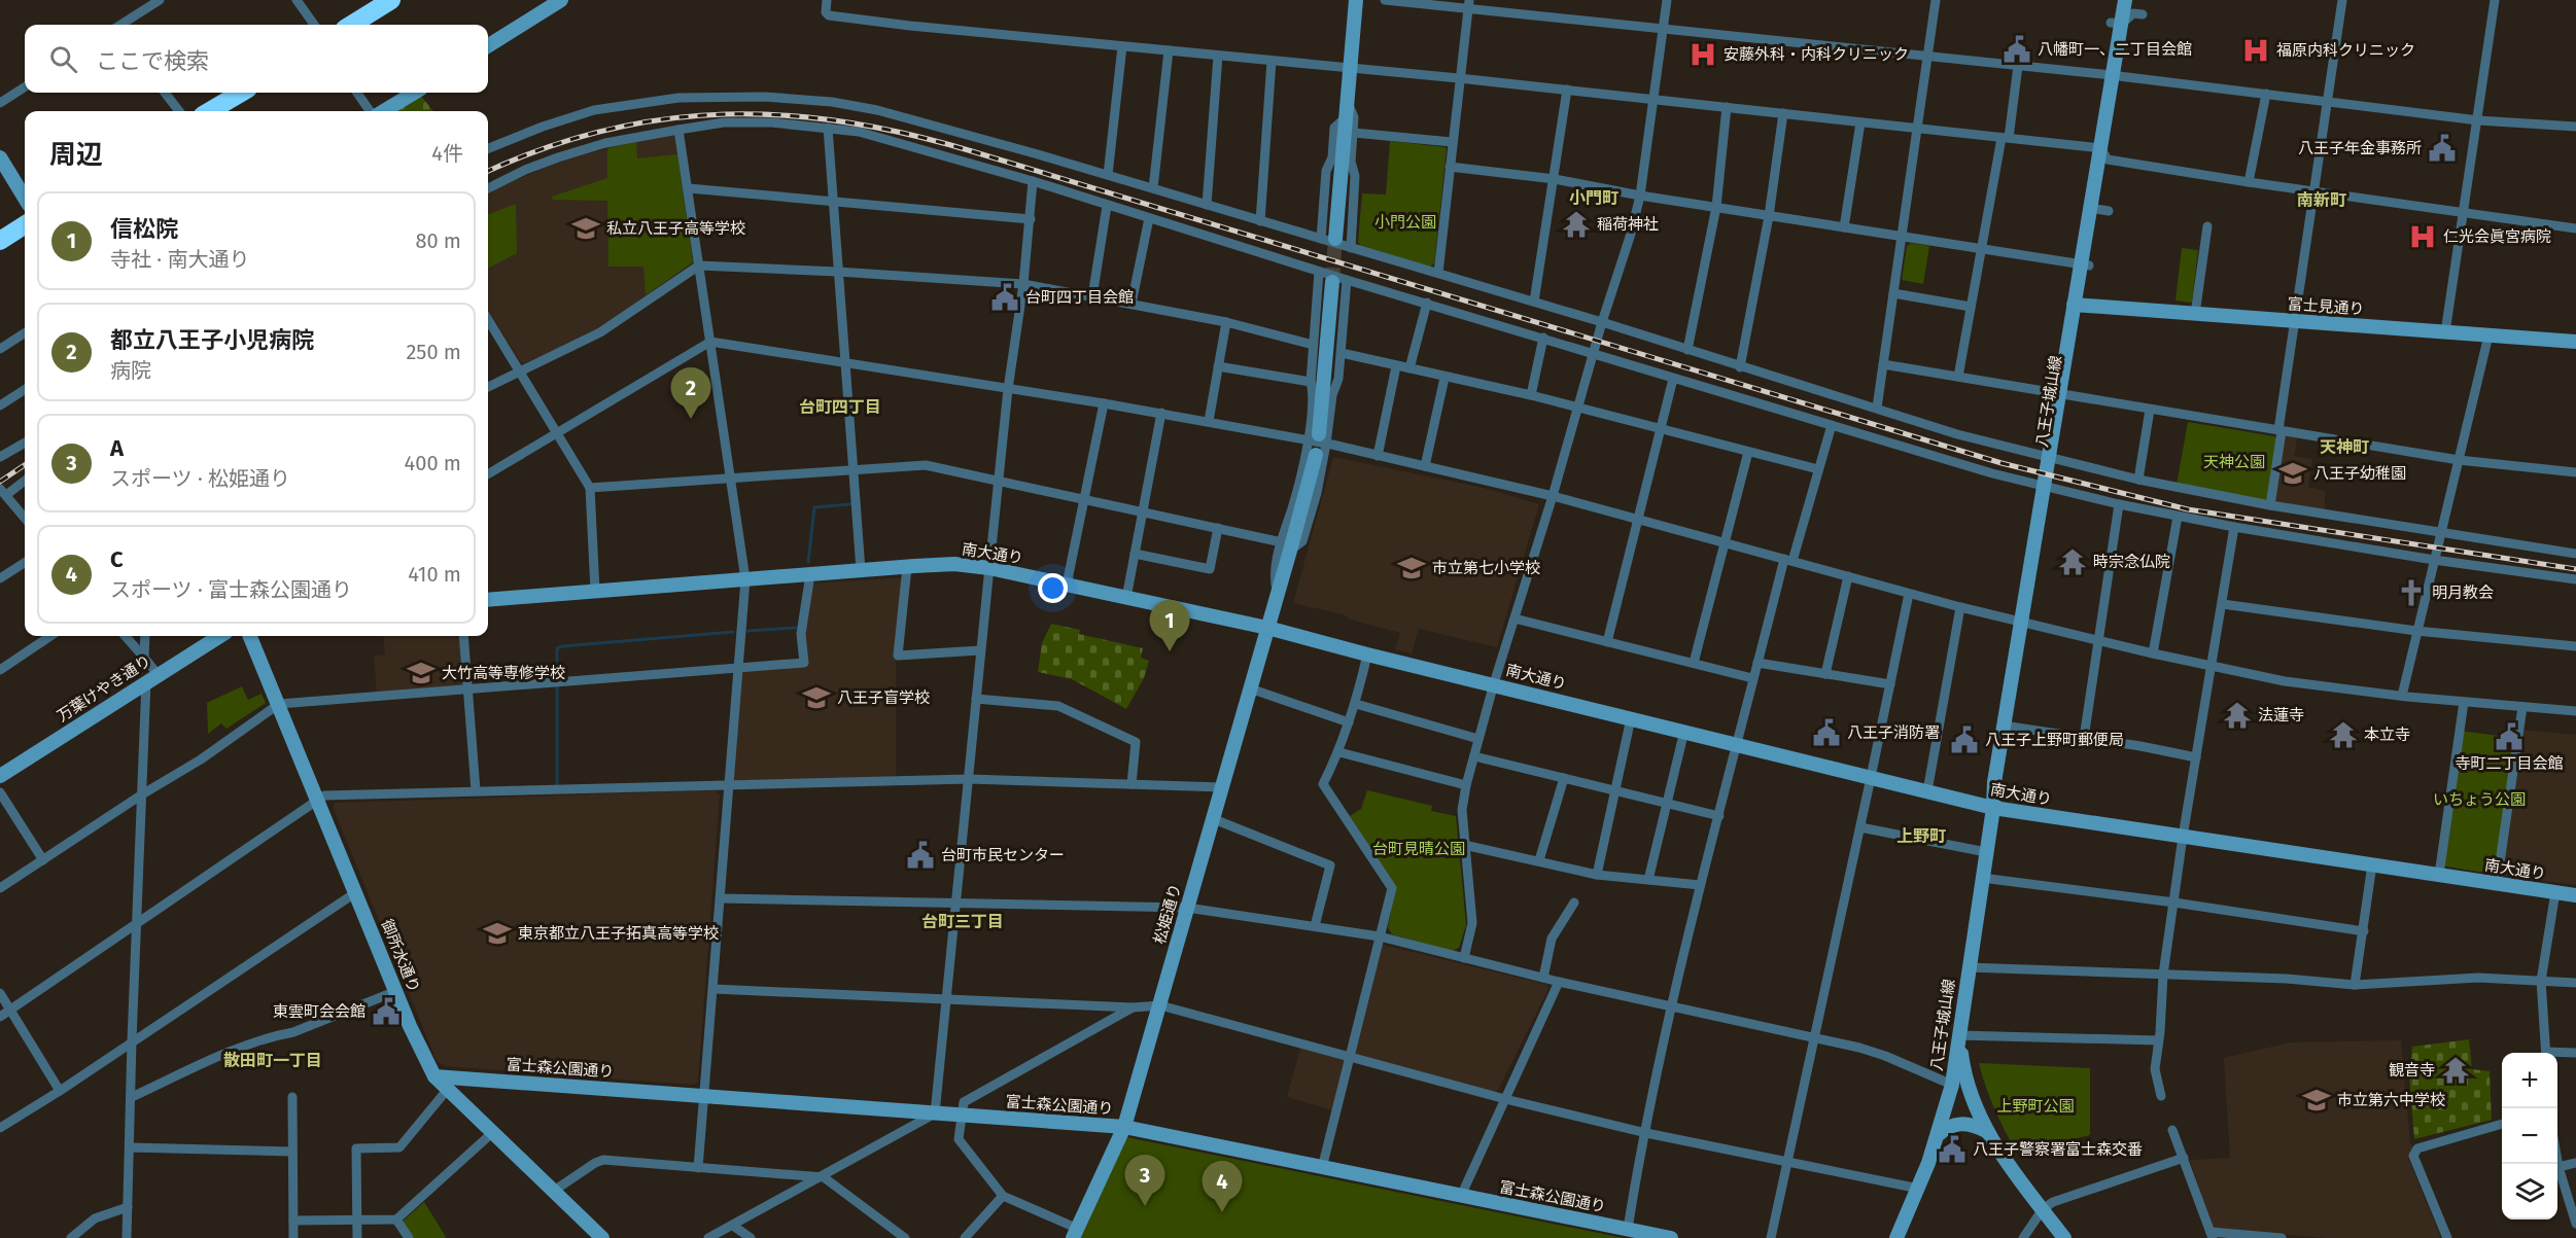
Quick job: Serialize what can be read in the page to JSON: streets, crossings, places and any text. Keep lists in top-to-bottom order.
{
  "streets": {
    "street": [
      "富士見通り",
      "八王子城山線",
      "南大通り",
      "万葉けやき通り",
      "松姫通り",
      "御所水通り",
      "富士森公園通り"
    ]
  },
  "crossings": [
    ["富士見通り", "八王子城山線"],
    ["八王子城山線", "南大通り"],
    ["南大通り", "松姫通り"],
    ["松姫通り", "富士森公園通り"],
    ["御所水通り", "富士森公園通り"]
  ],
  "districts": [
    "小門町",
    "南新町",
    "台町四丁目",
    "天神町",
    "上野町",
    "台町三丁目",
    "散田町一丁目"
  ],
  "parks": [
    "小門公園",
    "天神公園",
    "いちょう公園",
    "台町見晴公園",
    "上野町公園"
  ],
  "places": {
    "public building": [
      "八幡町一、二丁目会館",
      "八王子年金事務所",
      "台町四丁目会館",
      "八王子消防署",
      "寺町二丁目会館",
      "八王子上野町郵便局",
      "台町市民センター",
      "東雲町会会館",
      "八王子警察署富士森交番"
    ],
    "hospital": ["福原内科クリニック", "安藤外科・内科クリニック", "仁光会眞宮病院"],
    "temple": [
      "稲荷神社",
      "時宗念仏院",
      "法蓮寺",
      "本立寺",
      "観音寺"
    ],
    "school or university": [
      "私立八王子高等学校",
      "八王子幼稚園",
      "市立第七小学校",
      "大竹高等専修学校",
      "八王子盲学校",
      "東京都立八王子拓真高等学校",
      "市立第六中学校"
    ],
    "church": ["明月教会"]
  },
  "page": {
    "search": "ここで検索",
    "heading": ["周辺", "4件"],
    "list": [
      {
        "mark": "1",
        "name": "信松院",
        "note": "寺社 · 南大通り",
        "value": "80 m"
      },
      {
        "mark": "2",
        "name": "都立八王子小児病院",
        "note": "病院",
        "value": "250 m"
      },
      {
        "mark": "3",
        "name": "A",
        "note": "スポーツ · 松姫通り",
        "value": "400 m"
      },
      {
        "mark": "4",
        "name": "C",
        "note": "スポーツ · 富士森公園通り",
        "value": "410 m"
      }
    ],
    "pins": [
      "2",
      "1",
      "3",
      "4"
    ],
    "map_buttons": ["+", "−"]
  }
}
